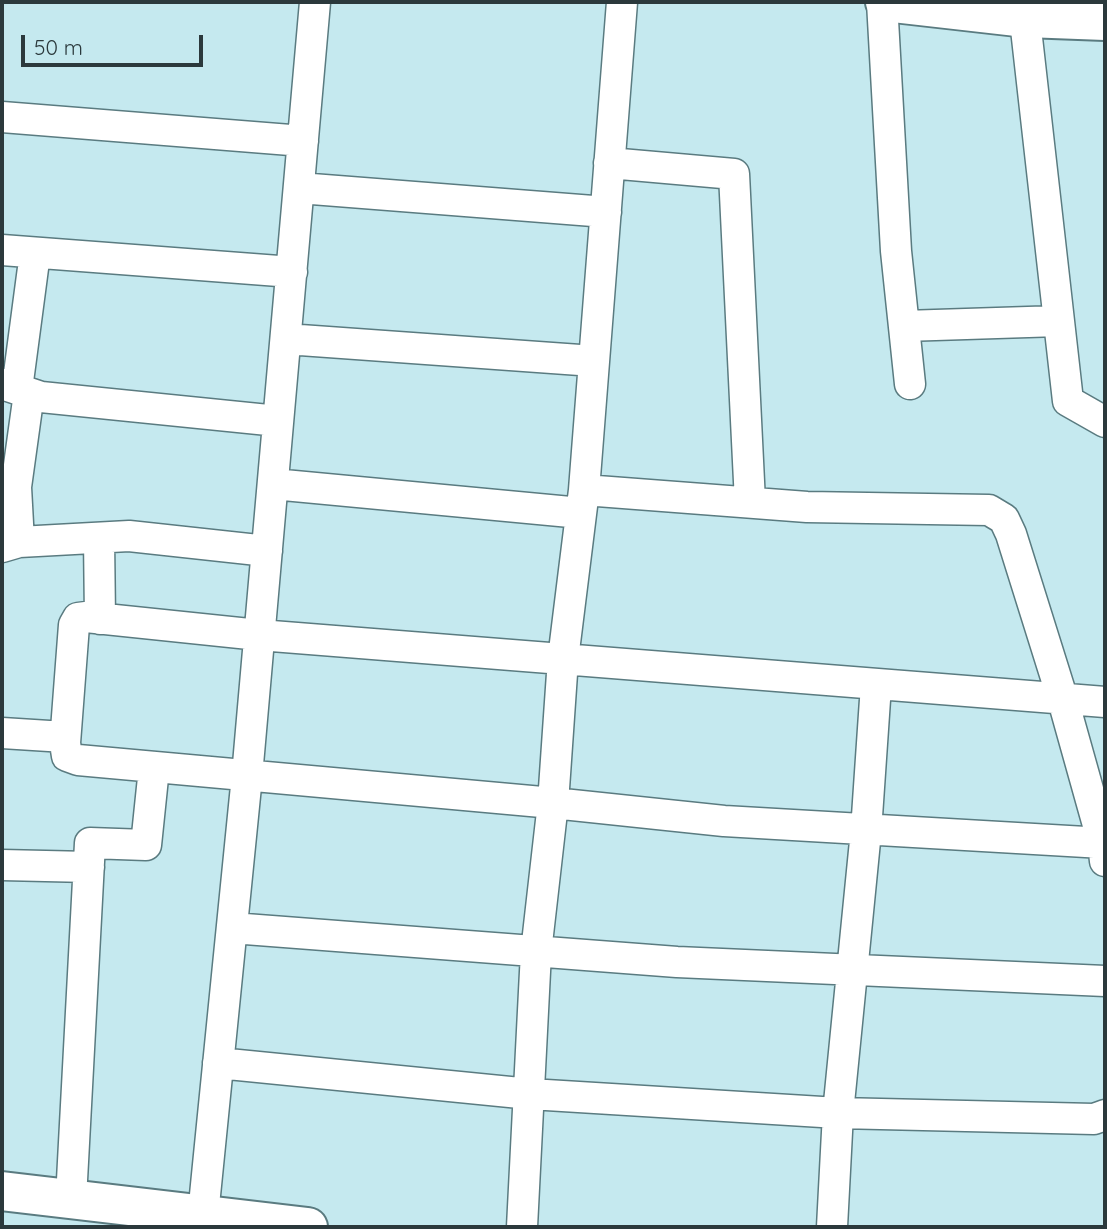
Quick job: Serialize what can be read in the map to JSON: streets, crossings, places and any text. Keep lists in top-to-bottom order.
{
  "scale_bar": "50 m"
}
